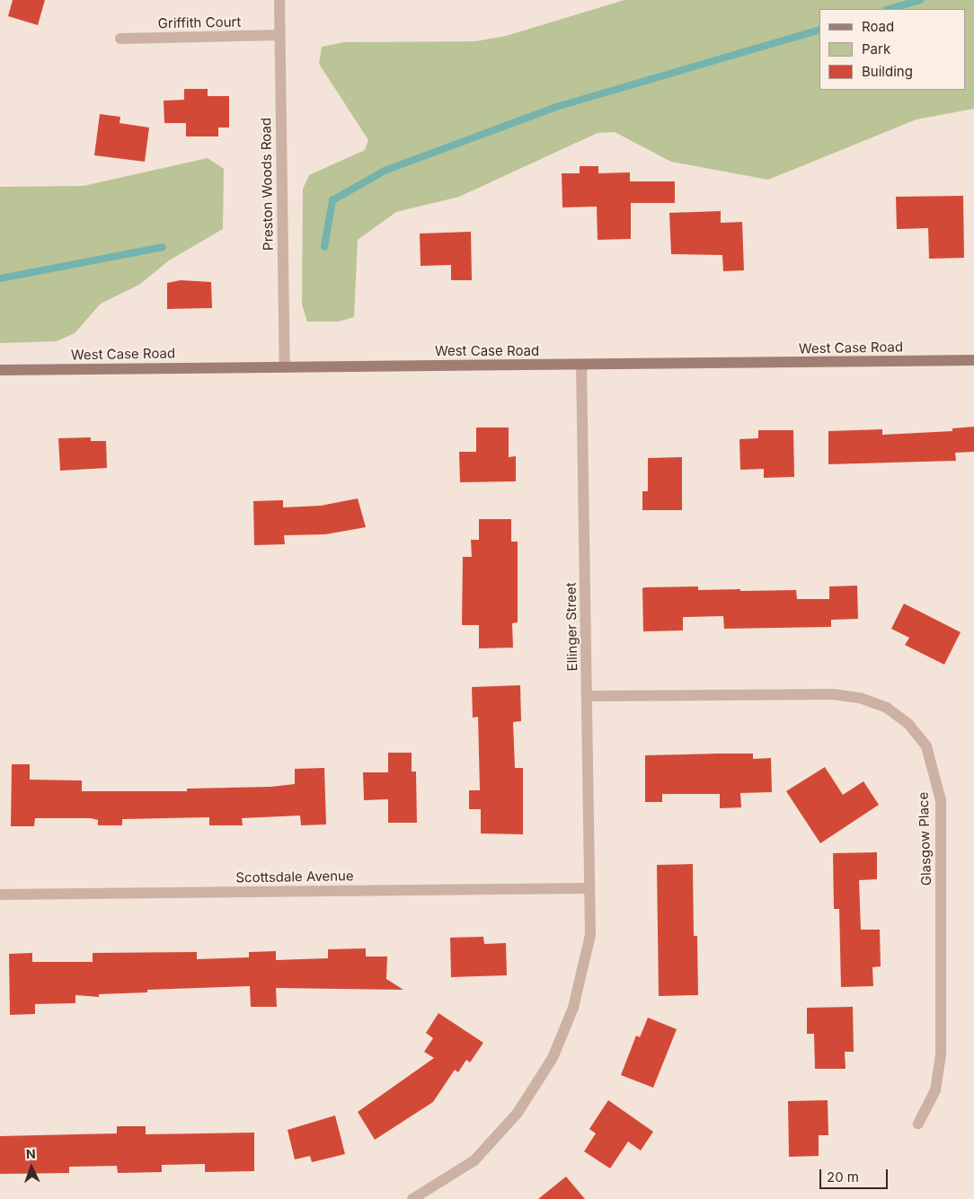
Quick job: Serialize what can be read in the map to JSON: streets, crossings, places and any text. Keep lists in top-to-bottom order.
{
  "streets": {
    "main road": ["West Case Road"],
    "street": [
      "Griffith Court",
      "Preston Woods Road",
      "Ellinger Street",
      "Glasgow Place",
      "Scottsdale Avenue"
    ]
  },
  "crossings": [
    ["Griffith Court", "Preston Woods Road"],
    ["Preston Woods Road", "West Case Road"],
    ["West Case Road", "Ellinger Street"],
    ["Ellinger Street", "Glasgow Place"],
    ["Ellinger Street", "Scottsdale Avenue"]
  ],
  "legend": ["Road", "Park", "Building"],
  "scale_bar": "20 m",
  "north": "top"
}
